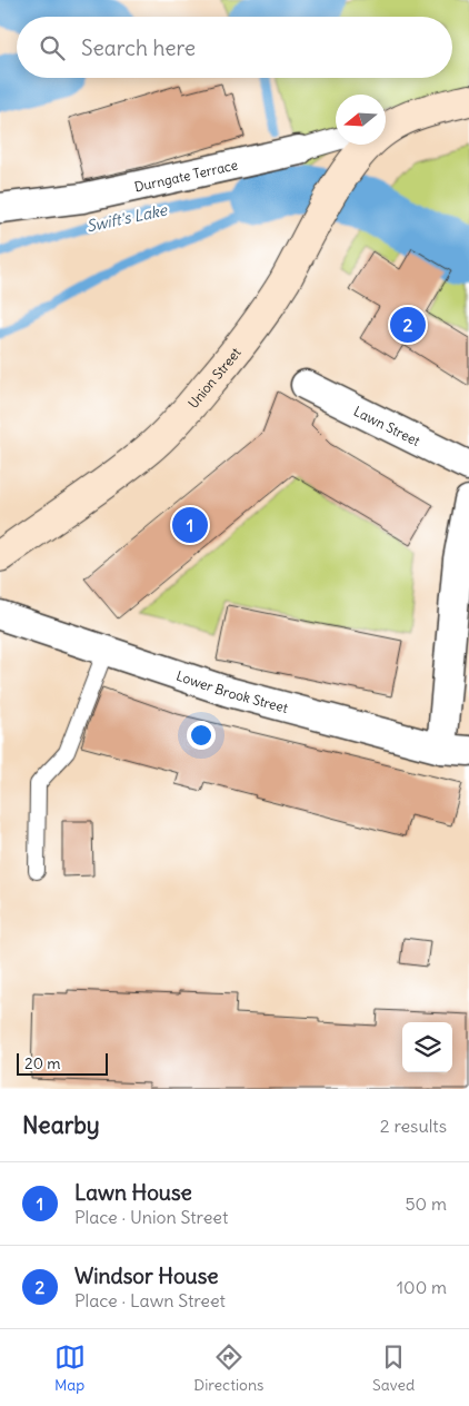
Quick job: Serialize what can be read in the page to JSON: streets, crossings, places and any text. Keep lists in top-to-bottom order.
{
  "streets": {
    "main road": ["Union Street"],
    "street": ["Durngate Terrace", "Lawn Street", "Lower Brook Street"]
  },
  "water": ["Swift's Lake"],
  "scale_bar": "20 m",
  "north": "left",
  "page": {
    "search": "Search here",
    "pins": ["2", "1"],
    "scale": "20 m",
    "heading": ["Nearby", "2 results"],
    "list": [
      {
        "mark": "1",
        "name": "Lawn House",
        "note": "Place · Union Street",
        "value": "50 m"
      },
      {
        "mark": "2",
        "name": "Windsor House",
        "note": "Place · Lawn Street",
        "value": "100 m"
      }
    ],
    "nav": ["Map", "Directions", "Saved"]
  }
}
